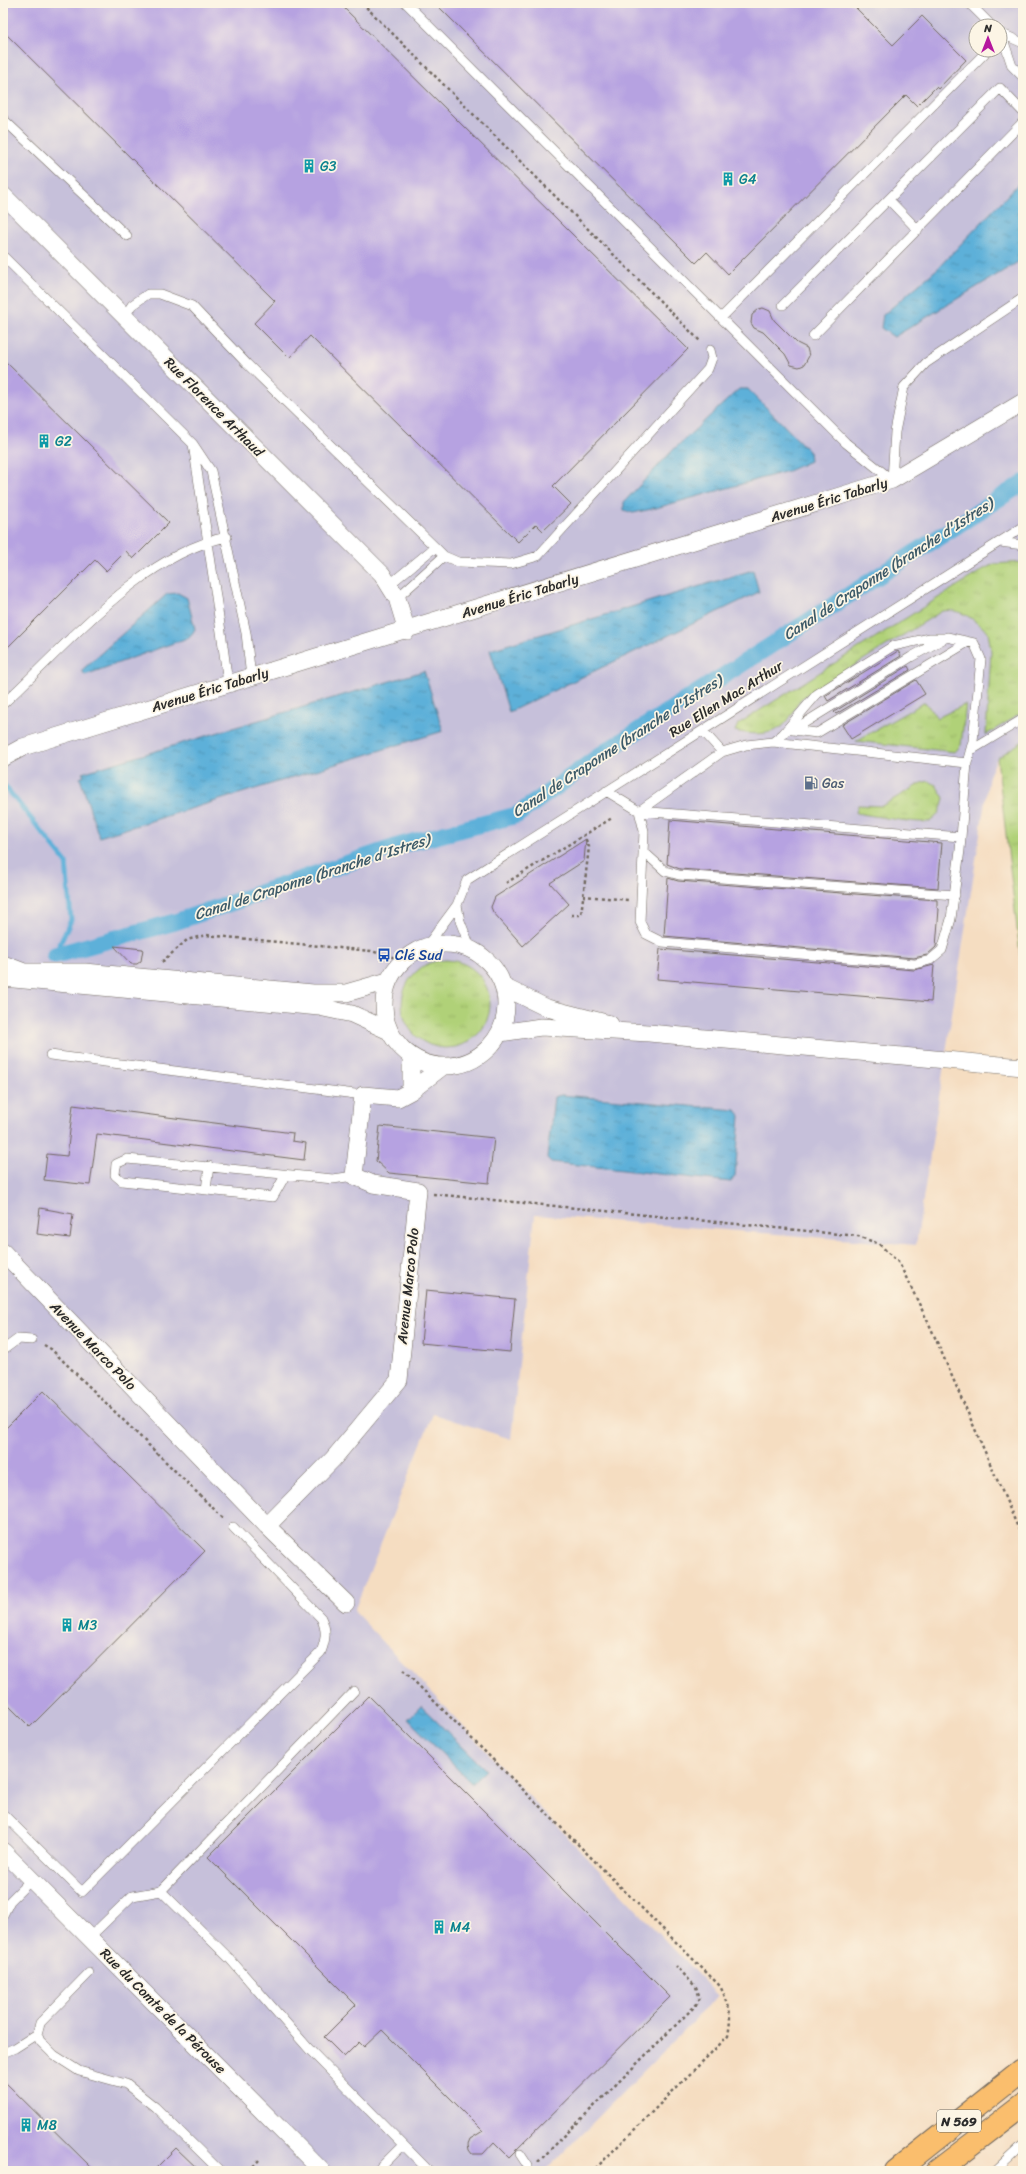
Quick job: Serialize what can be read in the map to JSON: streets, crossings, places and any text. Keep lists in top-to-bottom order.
{
  "streets": {
    "highway": ["N 569"],
    "street": [
      "Rue Florence Arthaud",
      "Avenue Éric Tabarly",
      "Avenue Marco Polo",
      "Rue du Comte de la Pérouse"
    ],
    "lane": ["Rue Ellen Mac Arthur"]
  },
  "crossings": [
    ["Rue Florence Arthaud", "Avenue Éric Tabarly"]
  ],
  "water": ["Canal de Craponne (branche d'Istres)"],
  "places": {
    "building": [
      "G3",
      "G4",
      "G2",
      "M3",
      "M4",
      "M8"
    ],
    "fuel station": ["Gas"],
    "bus stop": ["Clé Sud"]
  },
  "north": "top"
}
